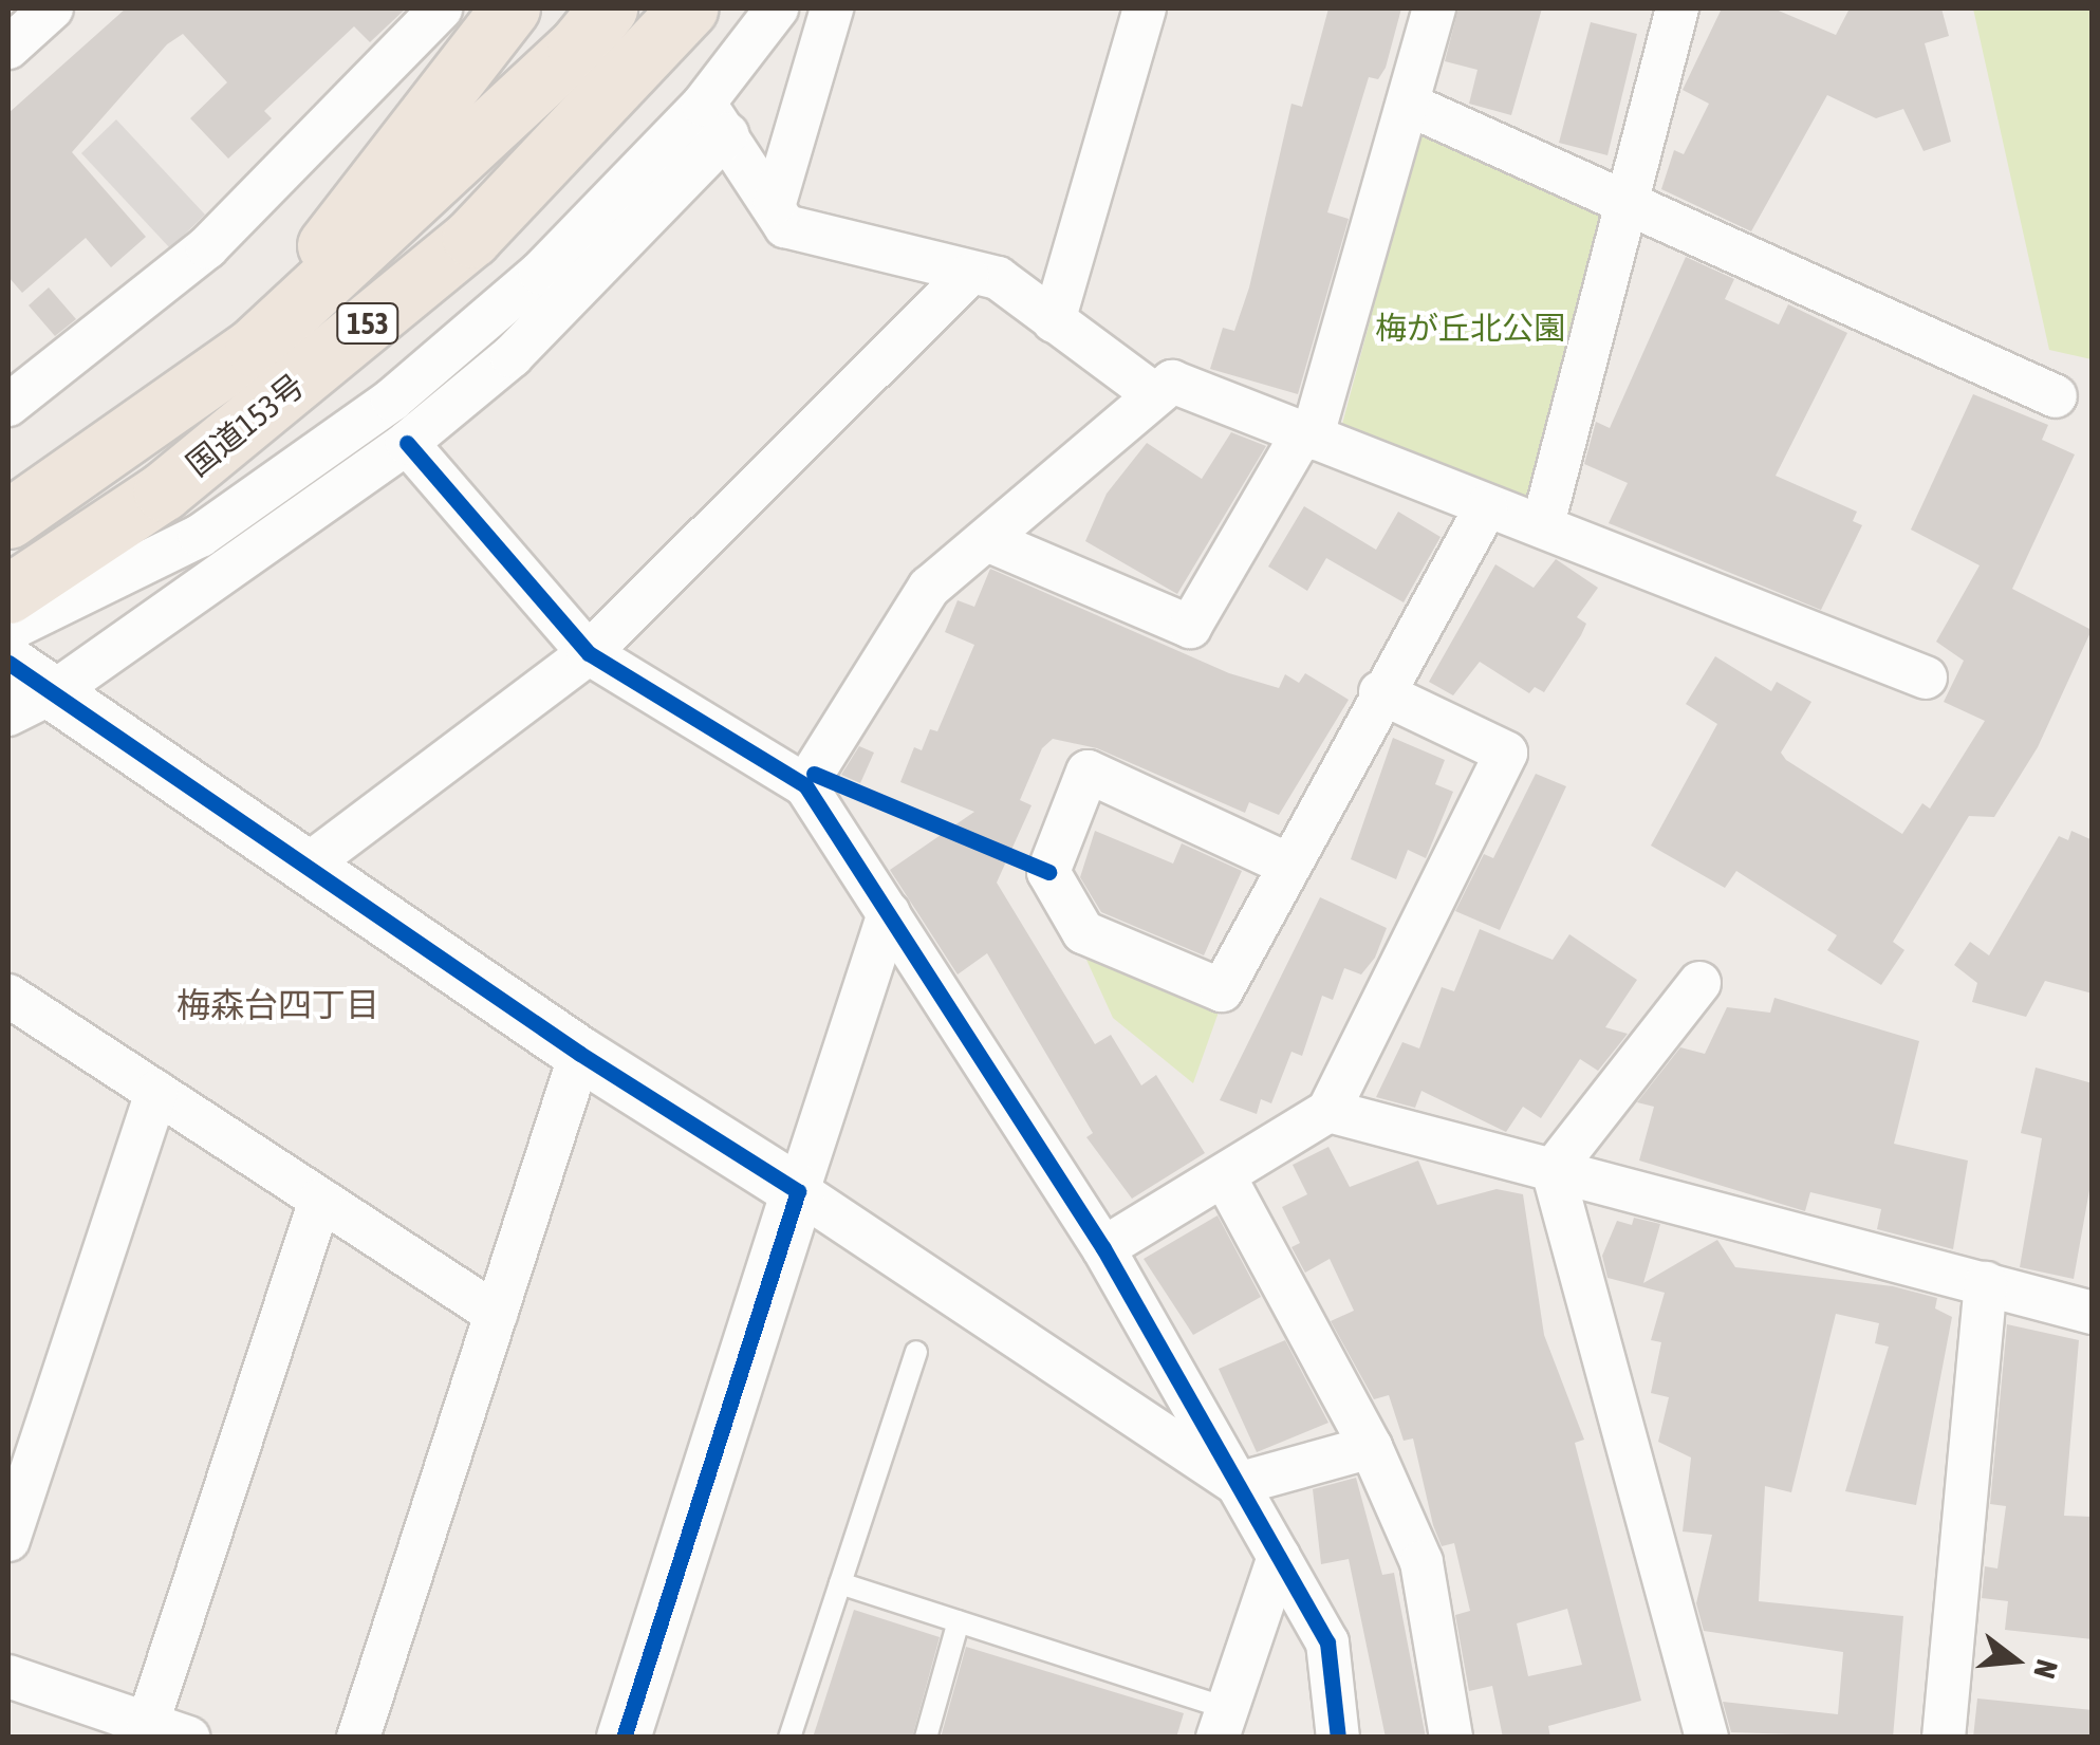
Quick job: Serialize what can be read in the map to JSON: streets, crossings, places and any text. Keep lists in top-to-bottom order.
{
  "streets": {
    "highway": ["153", "国道153号"]
  },
  "districts": ["梅森台四丁目"],
  "parks": ["梅が丘北公園"],
  "north": "right"
}
